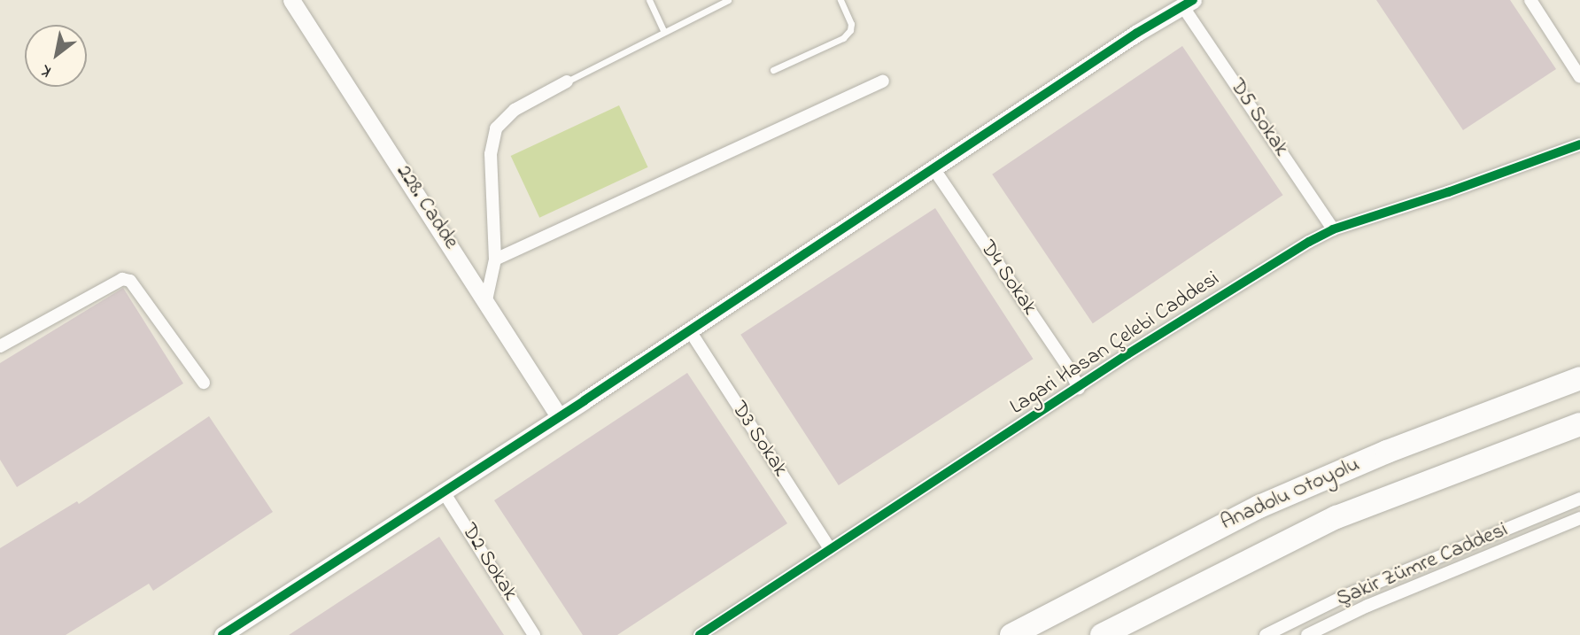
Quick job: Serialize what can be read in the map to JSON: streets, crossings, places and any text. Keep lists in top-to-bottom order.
{
  "streets": {
    "highway": ["Anadolu Otoyolu"],
    "street": [
      "D5 Sokak",
      "228. Cadde",
      "D4 Sokak",
      "Lagari Hasan Çelebi Caddesi",
      "D3 Sokak",
      "D2 Sokak",
      "Şakir Zümre Caddesi"
    ]
  },
  "crossings": [
    ["D5 Sokak", "Lagari Hasan Çelebi Caddesi"],
    ["D4 Sokak", "Lagari Hasan Çelebi Caddesi"],
    ["Lagari Hasan Çelebi Caddesi", "D3 Sokak"]
  ],
  "north": "bottom left"
}
